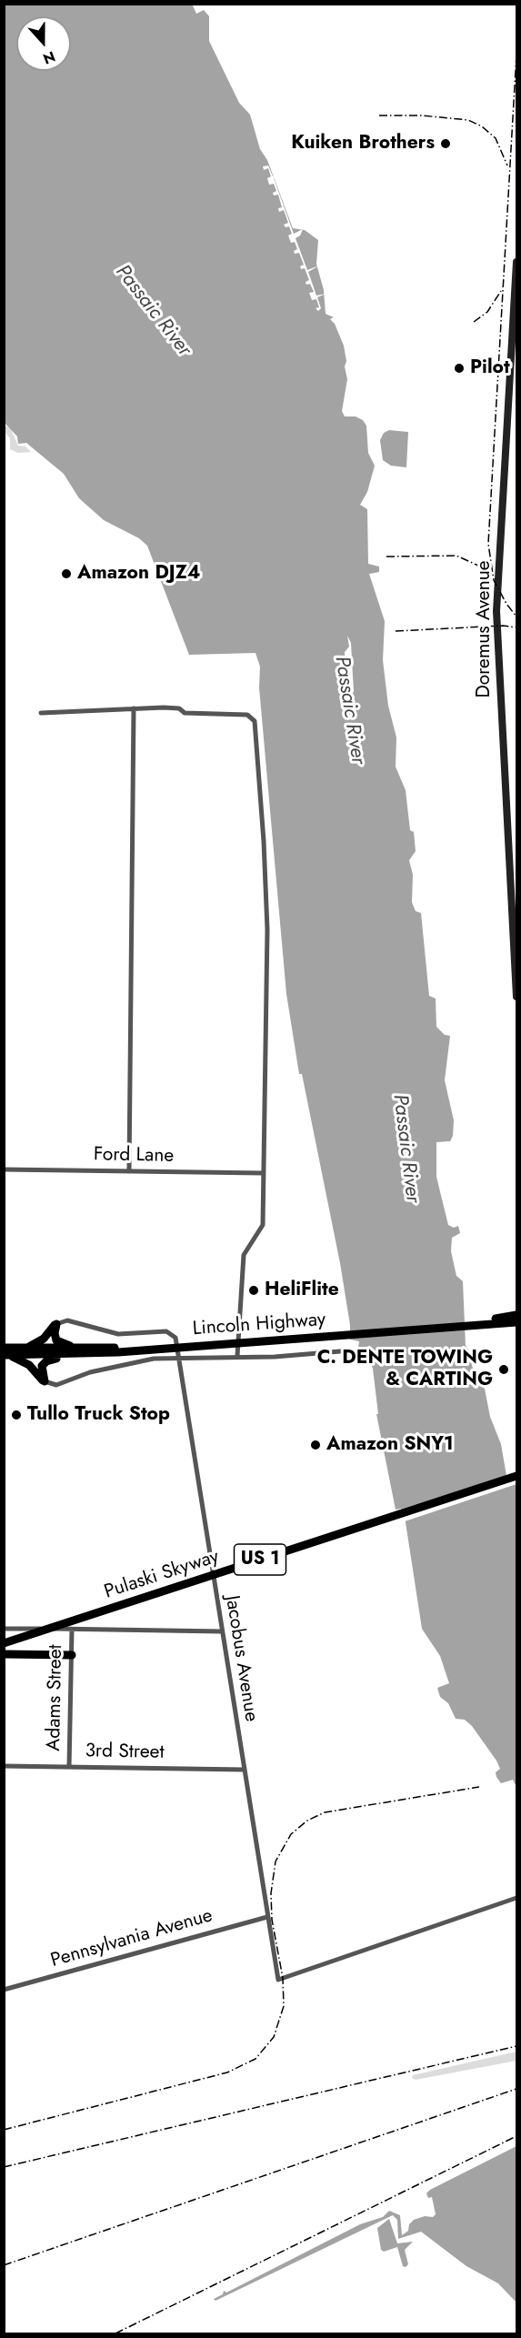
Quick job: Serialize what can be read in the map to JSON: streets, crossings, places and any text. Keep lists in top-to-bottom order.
{
  "streets": {
    "highway": ["Lincoln Highway", "US 1", "Pulaski Skyway"],
    "main road": ["Doremus Avenue"],
    "street": [
      "Ford Lane",
      "Jacobus Avenue",
      "Adams Street",
      "3rd Street",
      "Pennsylvania Avenue"
    ]
  },
  "crossings": [
    ["Jacobus Avenue", "3rd Street"],
    ["Jacobus Avenue", "Pennsylvania Avenue"],
    ["Adams Street", "3rd Street"]
  ],
  "water": ["Passaic River"],
  "places": [
    "Kuiken Brothers",
    "Pilot",
    "Amazon DJZ4",
    "HeliFlite",
    "C. DENTE TOWING & CARTING",
    "Tullo Truck Stop",
    "Amazon SNY1"
  ],
  "north": "bottom"
}
